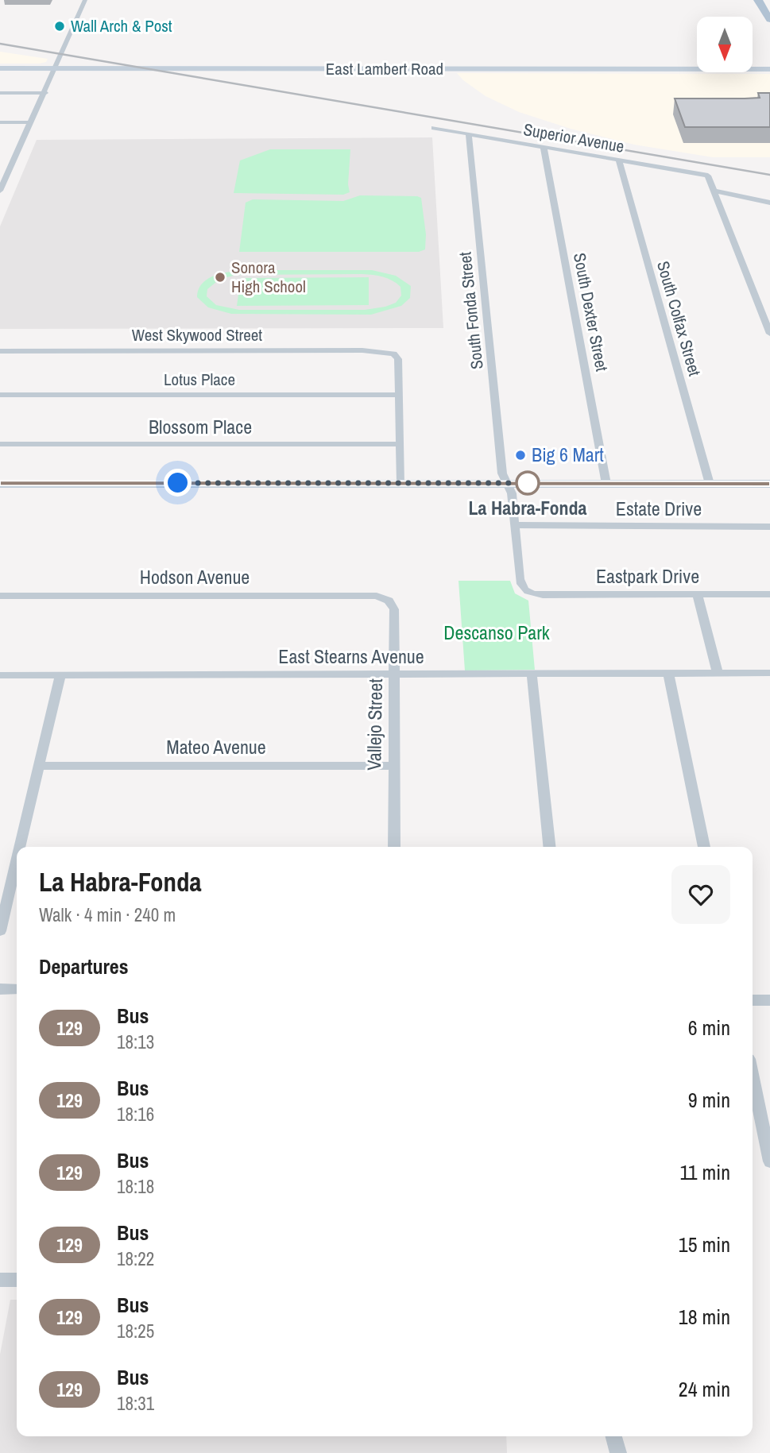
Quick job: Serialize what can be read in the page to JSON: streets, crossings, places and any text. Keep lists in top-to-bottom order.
{
  "streets": {
    "main road": ["East Lambert Road"],
    "street": [
      "Superior Avenue",
      "South Fonda Street",
      "South Dexter Street",
      "South Colfax Street",
      "West Skywood Street",
      "Lotus Place",
      "Blossom Place",
      "Estate Drive",
      "Eastpark Drive",
      "Hodson Avenue",
      "East Stearns Avenue",
      "Vallejo Street",
      "Mateo Avenue"
    ]
  },
  "crossings": [
    ["Superior Avenue", "South Fonda Street"],
    ["Superior Avenue", "South Dexter Street"],
    ["Superior Avenue", "South Colfax Street"],
    ["South Fonda Street", "Estate Drive"],
    ["South Fonda Street", "Eastpark Drive"],
    ["West Skywood Street", "Lotus Place"],
    ["Hodson Avenue", "Vallejo Street"],
    ["East Stearns Avenue", "Vallejo Street"],
    ["Vallejo Street", "Mateo Avenue"]
  ],
  "parks": ["Descanso Park"],
  "places": [
    "Wall Arch & Post",
    "Sonora High School",
    "Big 6 Mart",
    "La Habra-Fonda"
  ],
  "lines": ["bus line 129"],
  "north": "bottom",
  "page": {
    "heading": [
      ["La Habra-Fonda", "Walk · 4 min · 240 m"],
      "Departures"
    ],
    "list": [
      {
        "mark": "129",
        "name": "Bus",
        "note": "18:13",
        "value": "6 min"
      },
      {
        "mark": "129",
        "name": "Bus",
        "note": "18:16",
        "value": "9 min"
      },
      {
        "mark": "129",
        "name": "Bus",
        "note": "18:18",
        "value": "11 min"
      },
      {
        "mark": "129",
        "name": "Bus",
        "note": "18:22",
        "value": "15 min"
      },
      {
        "mark": "129",
        "name": "Bus",
        "note": "18:25",
        "value": "18 min"
      },
      {
        "mark": "129",
        "name": "Bus",
        "note": "18:31",
        "value": "24 min"
      }
    ]
  }
}
